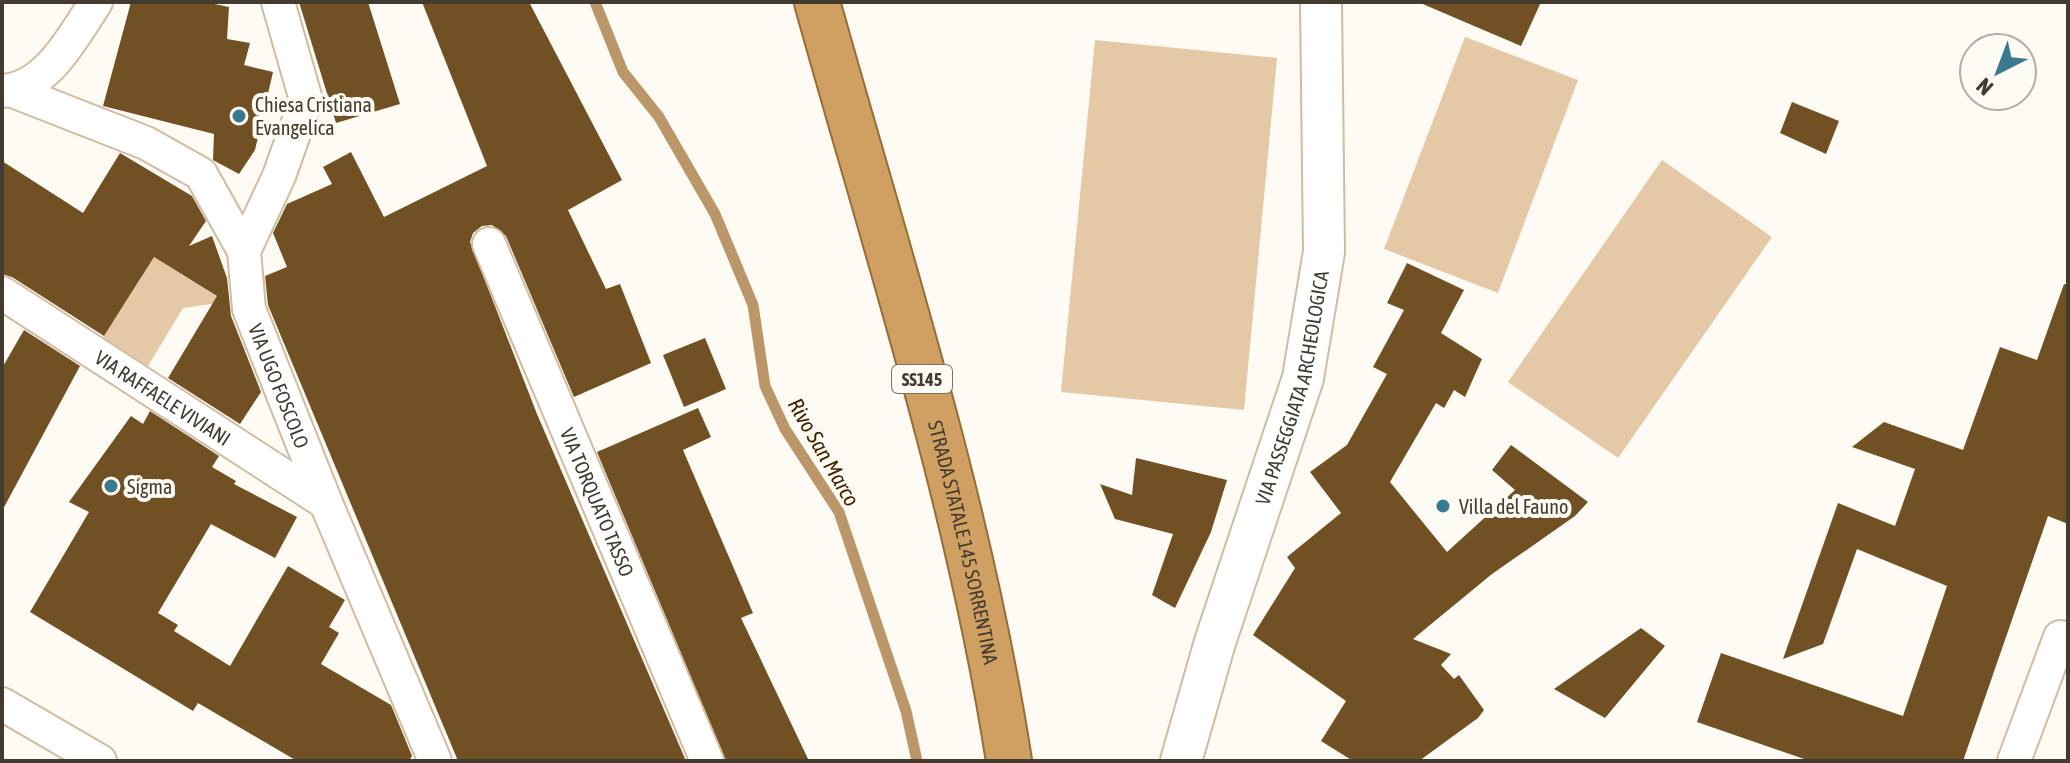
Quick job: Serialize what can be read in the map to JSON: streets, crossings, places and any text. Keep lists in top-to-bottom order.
{
  "streets": {
    "highway": ["SS145", "STRADA STATALE 145 SORRENTINA"],
    "street": [
      "VIA UGO FOSCOLO",
      "VIA PASSEGGIATA ARCHEOLOGICA",
      "VIA RAFFAELE VIVIANI",
      "VIA TORQUATO TASSO"
    ]
  },
  "crossings": [
    ["VIA UGO FOSCOLO", "VIA RAFFAELE VIVIANI"]
  ],
  "water": ["Rivo San Marco"],
  "places": ["Chiesa Cristiana Evangelica", "Sigma", "Villa del Fauno"],
  "north": "bottom left"
}
